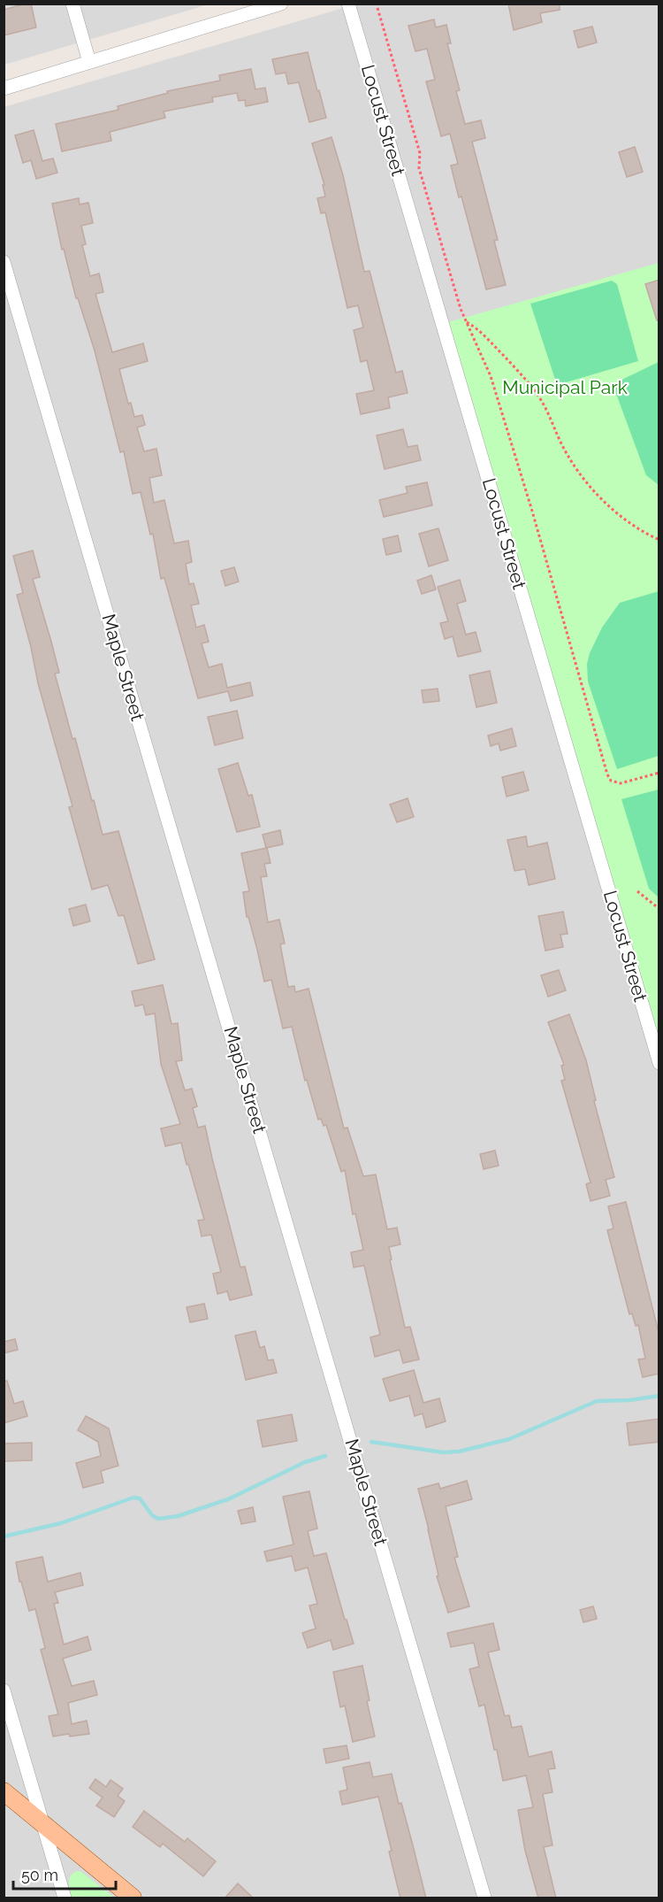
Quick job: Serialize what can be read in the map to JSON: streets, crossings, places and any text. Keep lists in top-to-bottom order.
{
  "streets": {
    "street": ["Locust Street", "Maple Street"]
  },
  "parks": ["Municipal Park"],
  "scale_bar": "50 m"
}
